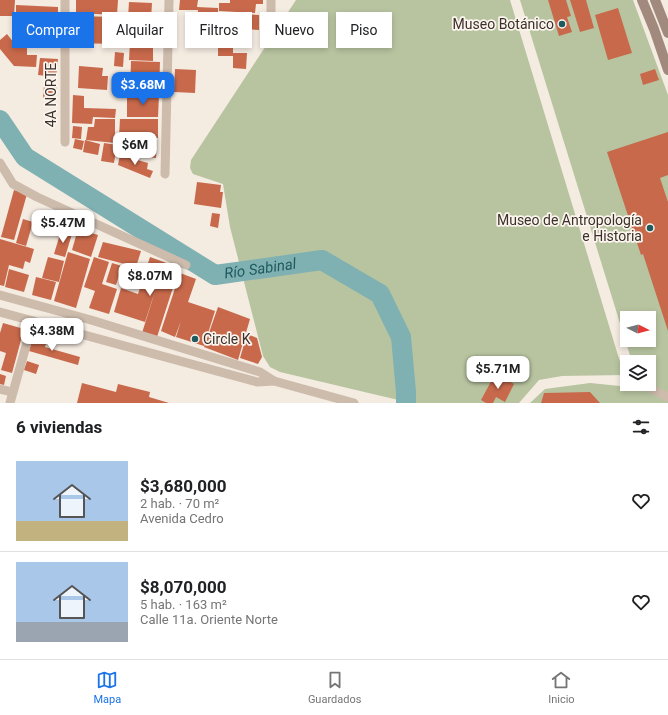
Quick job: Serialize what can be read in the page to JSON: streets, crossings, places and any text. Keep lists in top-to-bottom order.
{
  "streets": {
    "street": ["4A NORTE"]
  },
  "water": ["Río Sabinal"],
  "places": ["Museo Botánico", "Museo de Antropología e Historia", "Circle K"],
  "north": "right",
  "page": {
    "chip": [
      "Comprar",
      "Alquilar",
      "Filtros",
      "Nuevo",
      "Piso"
    ],
    "price": [
      "$3.68M",
      "$6M",
      "$5.47M",
      "$8.07M",
      "$4.38M",
      "$5.71M"
    ],
    "heading": "6 viviendas",
    "list": [
      {
        "name": "$3,680,000",
        "note": "2 hab. · 70 m² · Avenida Cedro"
      },
      {
        "name": "$8,070,000",
        "note": "5 hab. · 163 m² · Calle 11a. Oriente Norte"
      }
    ],
    "tabs": ["Mapa", "Guardados", "Inicio"]
  }
}
